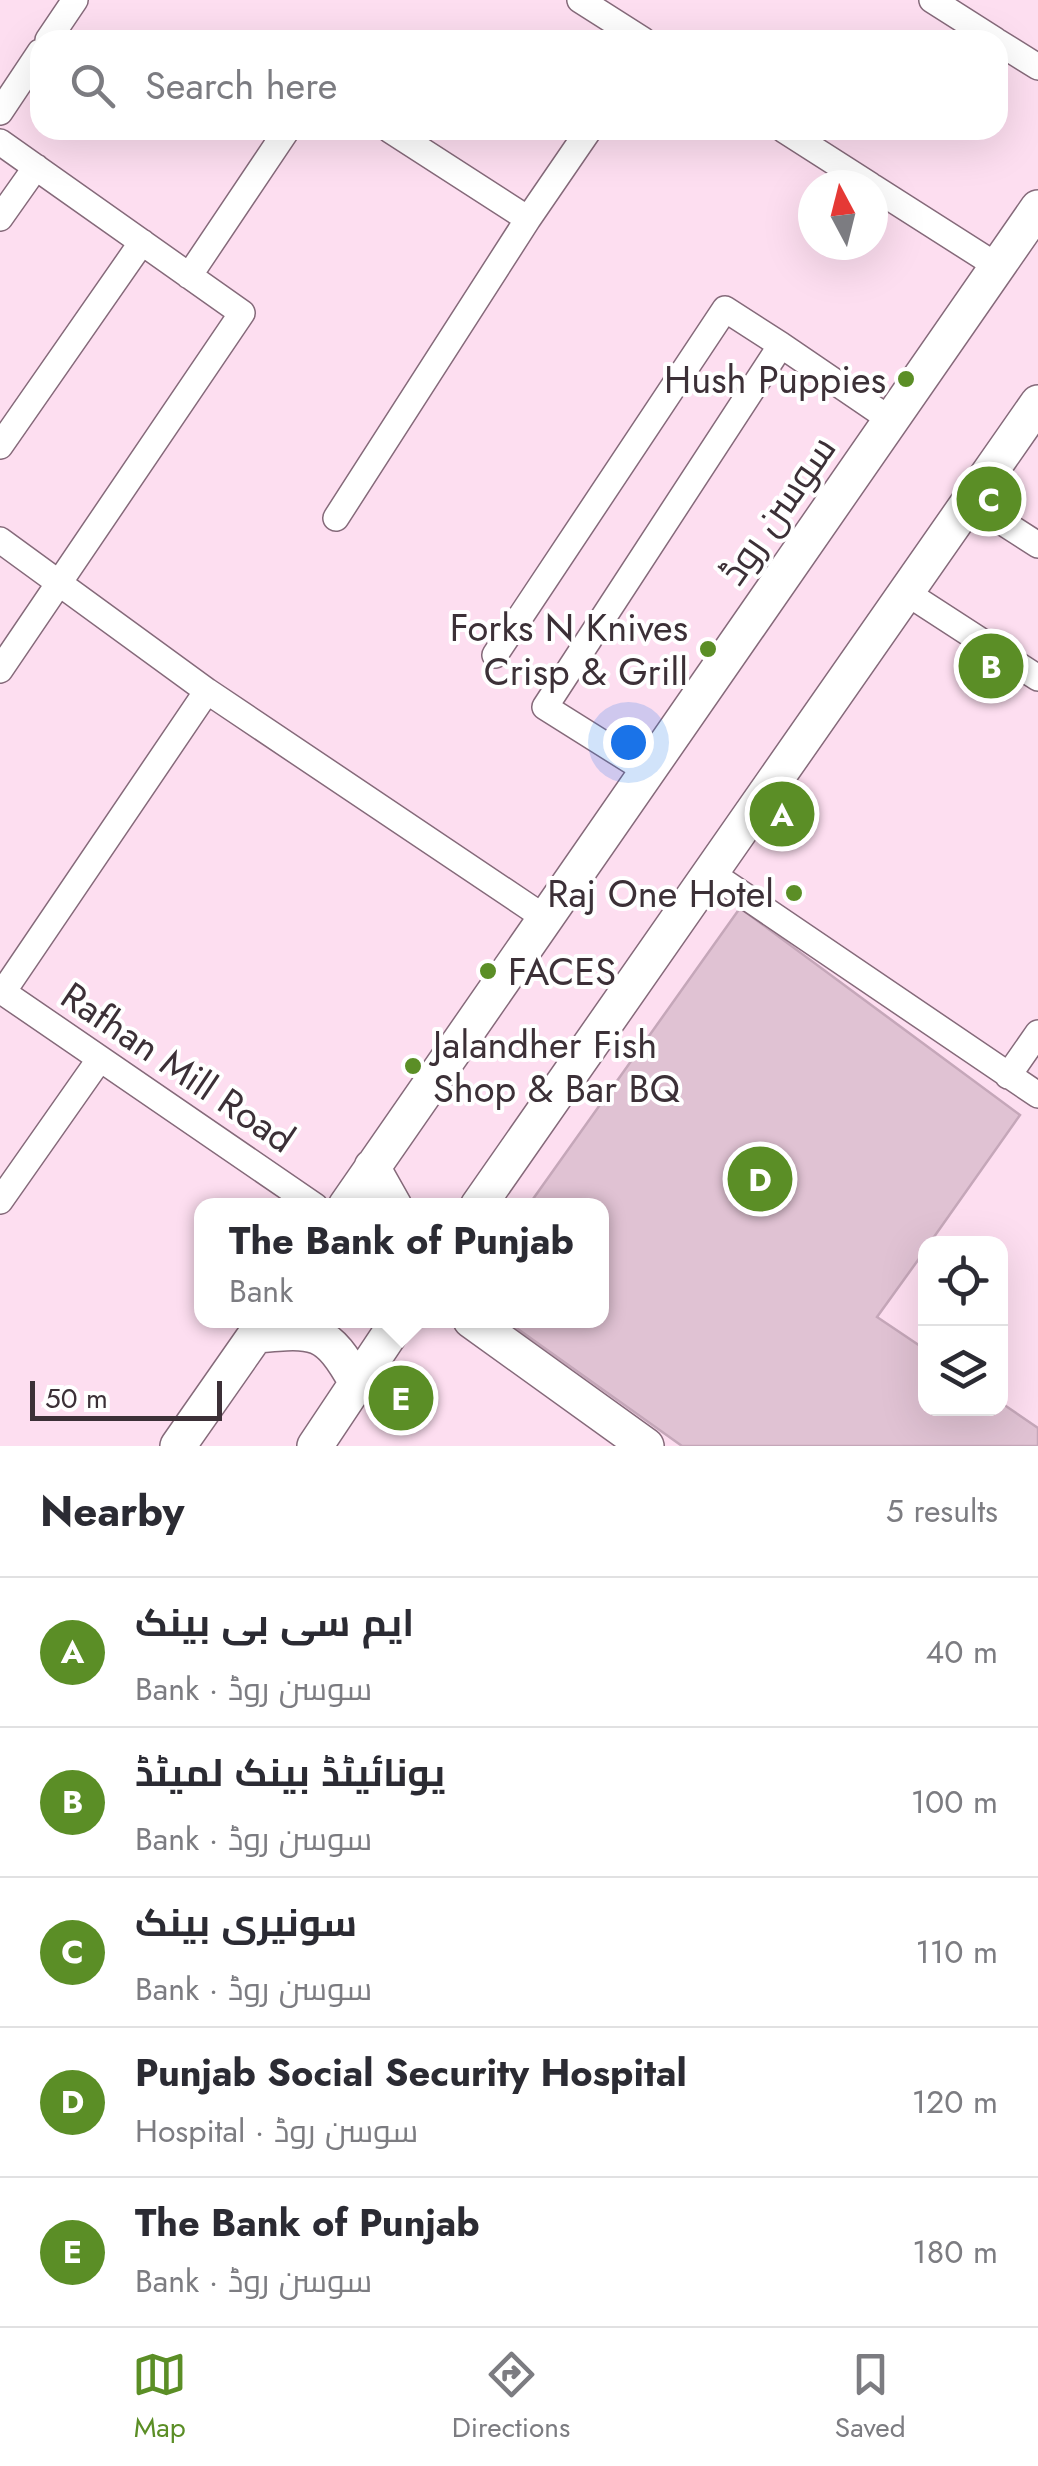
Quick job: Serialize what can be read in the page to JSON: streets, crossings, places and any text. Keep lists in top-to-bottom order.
{
  "streets": {
    "street": ["سوسن روڈ", "Rafhan Mill Road"]
  },
  "places": [
    "Hush Puppies",
    "Forks N Knives Crisp & Grill",
    "Raj One Hotel",
    "FACES",
    "Jalandher Fish Shop & Bar BQ"
  ],
  "scale_bar": "50 m",
  "north": "top",
  "page": {
    "search": "Search here",
    "pins": [
      "C",
      "B",
      "A",
      "D",
      "E"
    ],
    "popup": ["The Bank of Punjab", "Bank"],
    "scale": "50 m",
    "heading": ["Nearby", "5 results"],
    "list": [
      {
        "mark": "A",
        "name": "ایم سی بی بینک",
        "note": "Bank · سوسن روڈ",
        "value": "40 m"
      },
      {
        "mark": "B",
        "name": "یونائیٹڈ بینک لمیٹڈ",
        "note": "Bank · سوسن روڈ",
        "value": "100 m"
      },
      {
        "mark": "C",
        "name": "سونیری بینک",
        "note": "Bank · سوسن روڈ",
        "value": "110 m"
      },
      {
        "mark": "D",
        "name": "Punjab Social Security Hospital",
        "note": "Hospital · سوسن روڈ",
        "value": "120 m"
      },
      {
        "mark": "E",
        "name": "The Bank of Punjab",
        "note": "Bank · سوسن روڈ",
        "value": "180 m"
      }
    ],
    "nav": ["Map", "Directions", "Saved"]
  }
}
